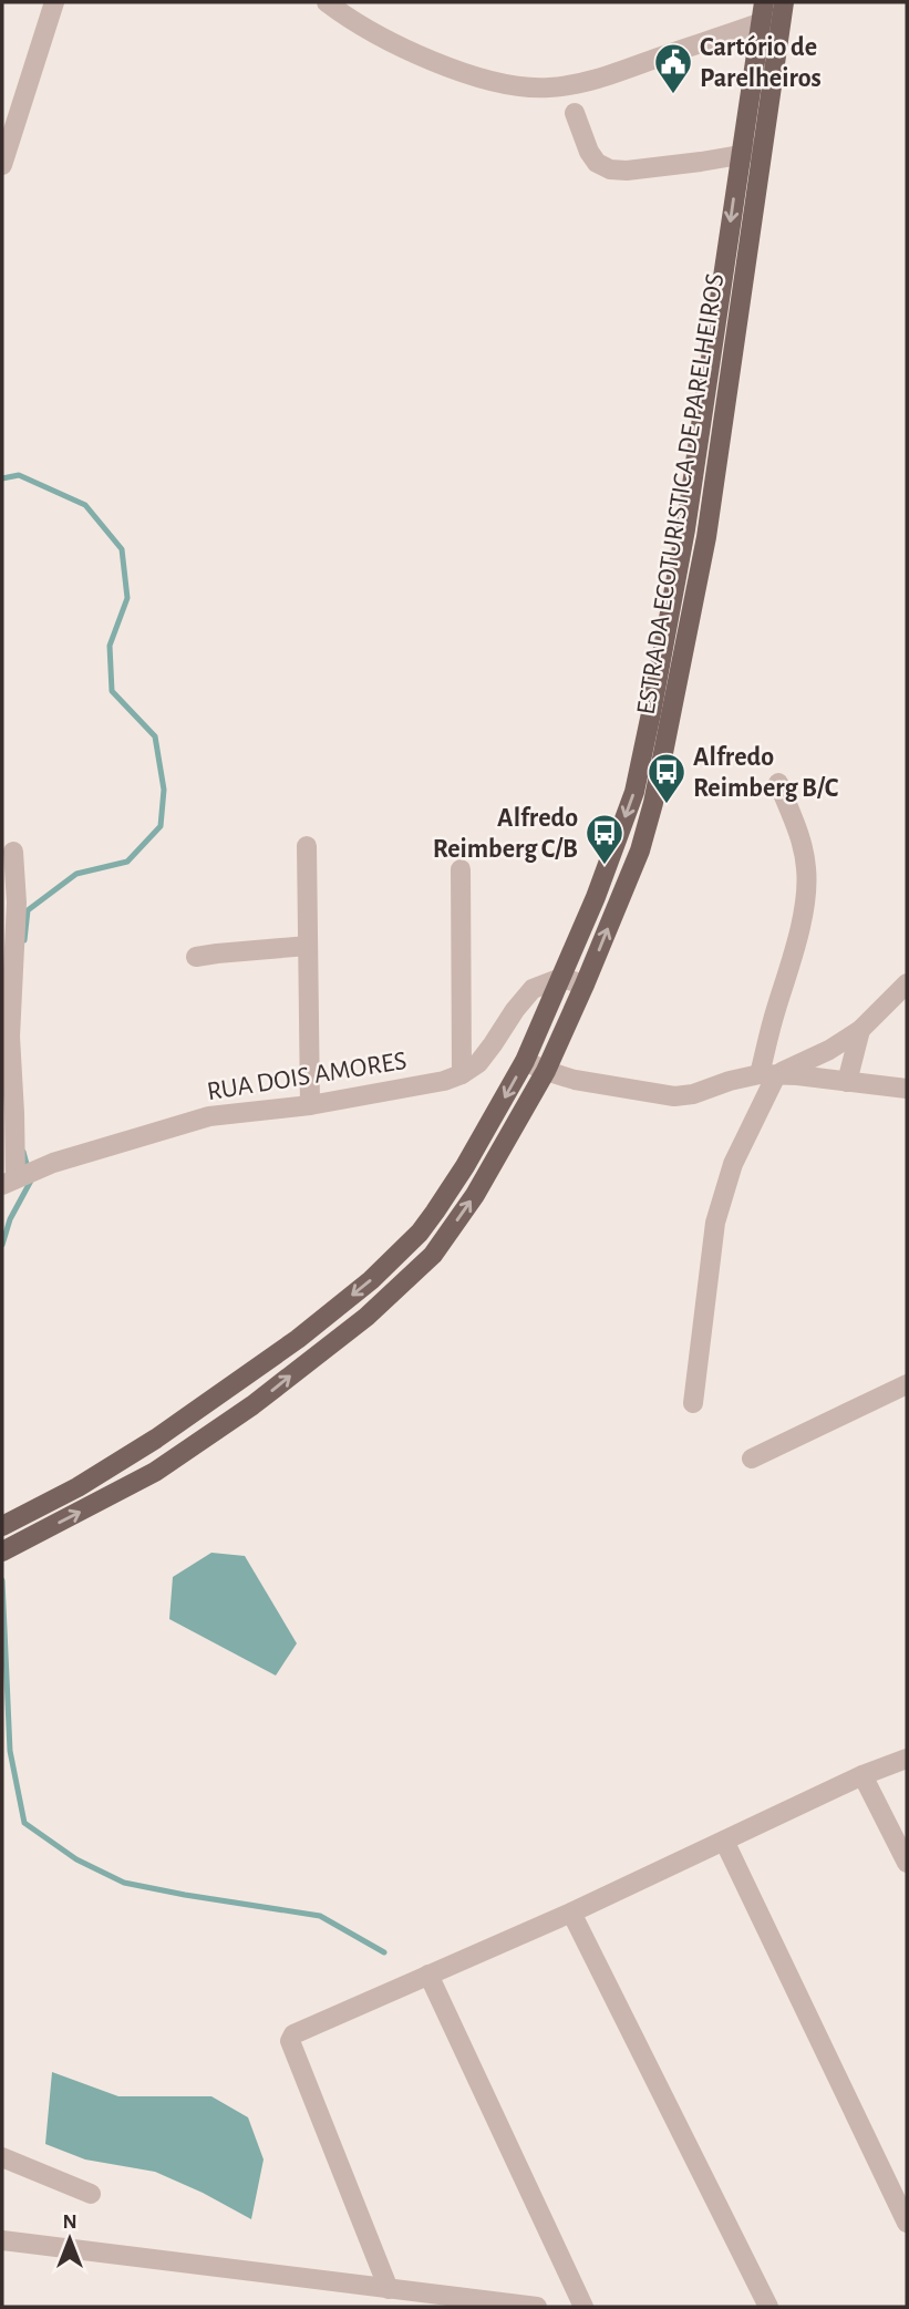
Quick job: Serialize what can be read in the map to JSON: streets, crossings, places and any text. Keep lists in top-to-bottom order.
{
  "streets": {
    "main road": ["ESTRADA ECOTURISTICA DE PARELHEIROS"],
    "street": ["RUA DOIS AMORES"]
  },
  "crossings": [
    ["ESTRADA ECOTURISTICA DE PARELHEIROS", "RUA DOIS AMORES"]
  ],
  "places": {
    "public building": ["Cartório de Parelheiros"],
    "bus stop": ["Alfredo Reimberg B/C", "Alfredo Reimberg C/B"]
  },
  "north": "top"
}
